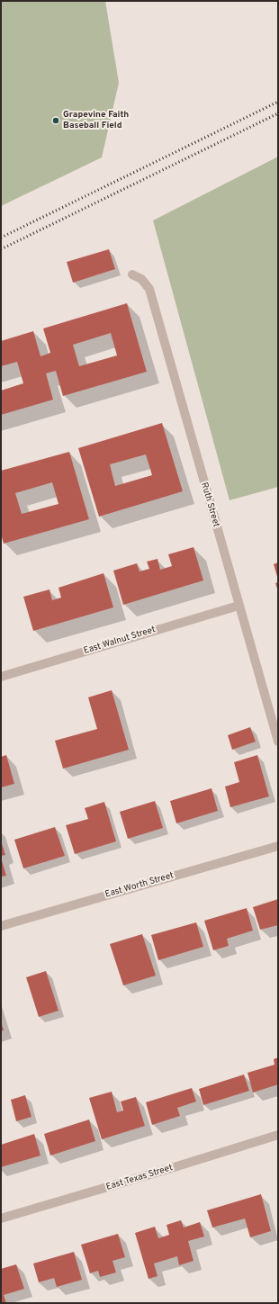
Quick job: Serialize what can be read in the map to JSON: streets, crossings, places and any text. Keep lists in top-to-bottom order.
{
  "streets": {
    "street": [
      "Ruth Street",
      "East Walnut Street",
      "East Worth Street",
      "East Texas Street"
    ]
  },
  "crossings": [
    ["Ruth Street", "East Walnut Street"]
  ],
  "places": ["Grapevine Faith Baseball Field"]
}
